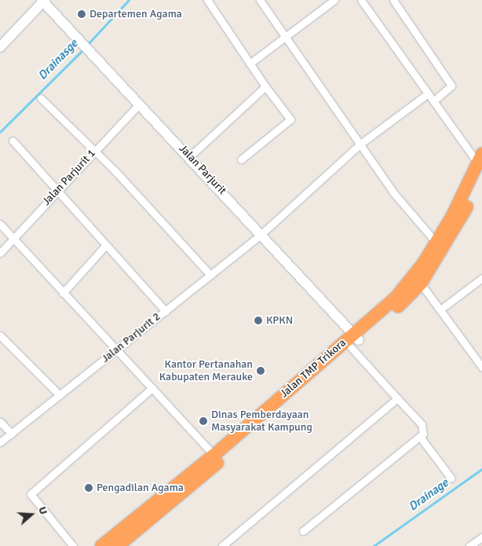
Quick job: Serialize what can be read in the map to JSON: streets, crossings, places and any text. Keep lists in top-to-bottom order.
{
  "streets": {
    "highway": ["Jalan TMP Trikora"],
    "street": ["Jalan Parjurit", "Jalan Parjurit 1", "Jalan Parjurit 2"]
  },
  "crossings": [
    ["Jalan Parjurit", "Jalan Parjurit 1"],
    ["Jalan Parjurit", "Jalan Parjurit 2"],
    ["Jalan Parjurit", "Jalan TMP Trikora"]
  ],
  "water": ["Drainasge", "Drainage"],
  "places": [
    "Departemen Agama",
    "KPKN",
    "Kantor Pertanahan Kabupaten Merauke",
    "Dinas Pemberdayaan Masyarakat Kampung",
    "Pengadilan Agama"
  ],
  "north": "right"
}
